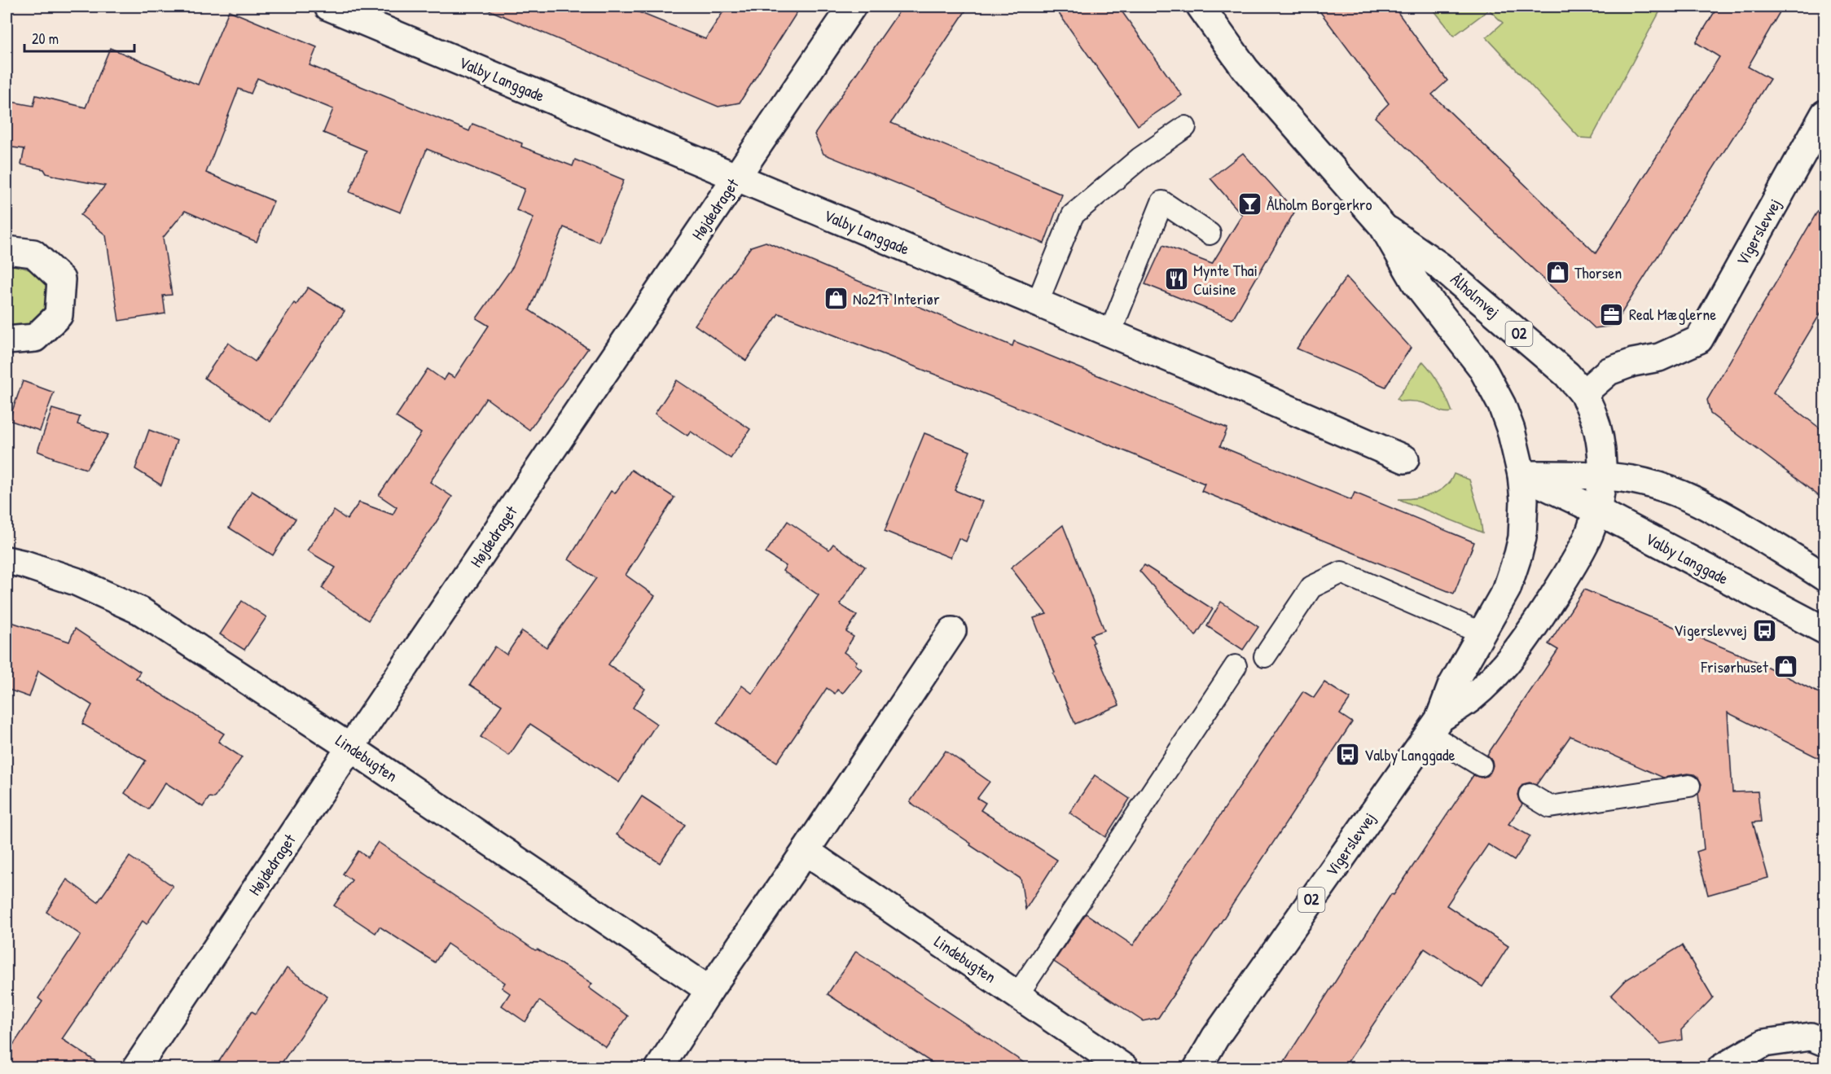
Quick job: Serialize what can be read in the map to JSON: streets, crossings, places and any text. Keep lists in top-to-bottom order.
{
  "streets": {
    "street": [
      "Valby Langgade",
      "Højdedraget",
      "Vigerslevvej",
      "Ålholmvej",
      "O2",
      "Lindebugten"
    ]
  },
  "crossings": [
    ["Valby Langgade", "Højdedraget"],
    ["Valby Langgade", "Vigerslevvej"],
    ["Valby Langgade", "Ålholmvej"],
    ["Valby Langgade", "O2"],
    ["Højdedraget", "Lindebugten"],
    ["Vigerslevvej", "Ålholmvej"],
    ["Vigerslevvej", "O2"],
    ["Ålholmvej", "O2"]
  ],
  "places": {
    "bar": ["Ålholm Borgerkro"],
    "shop": ["Thorsen", "No217 Interiør", "Frisørhuset"],
    "restaurant": ["Mynte Thai Cuisine"],
    "office": ["Real Mæglerne"],
    "bus stop": ["Vigerslevvej", "Valby Langgade"]
  },
  "scale_bar": "20 m"
}
